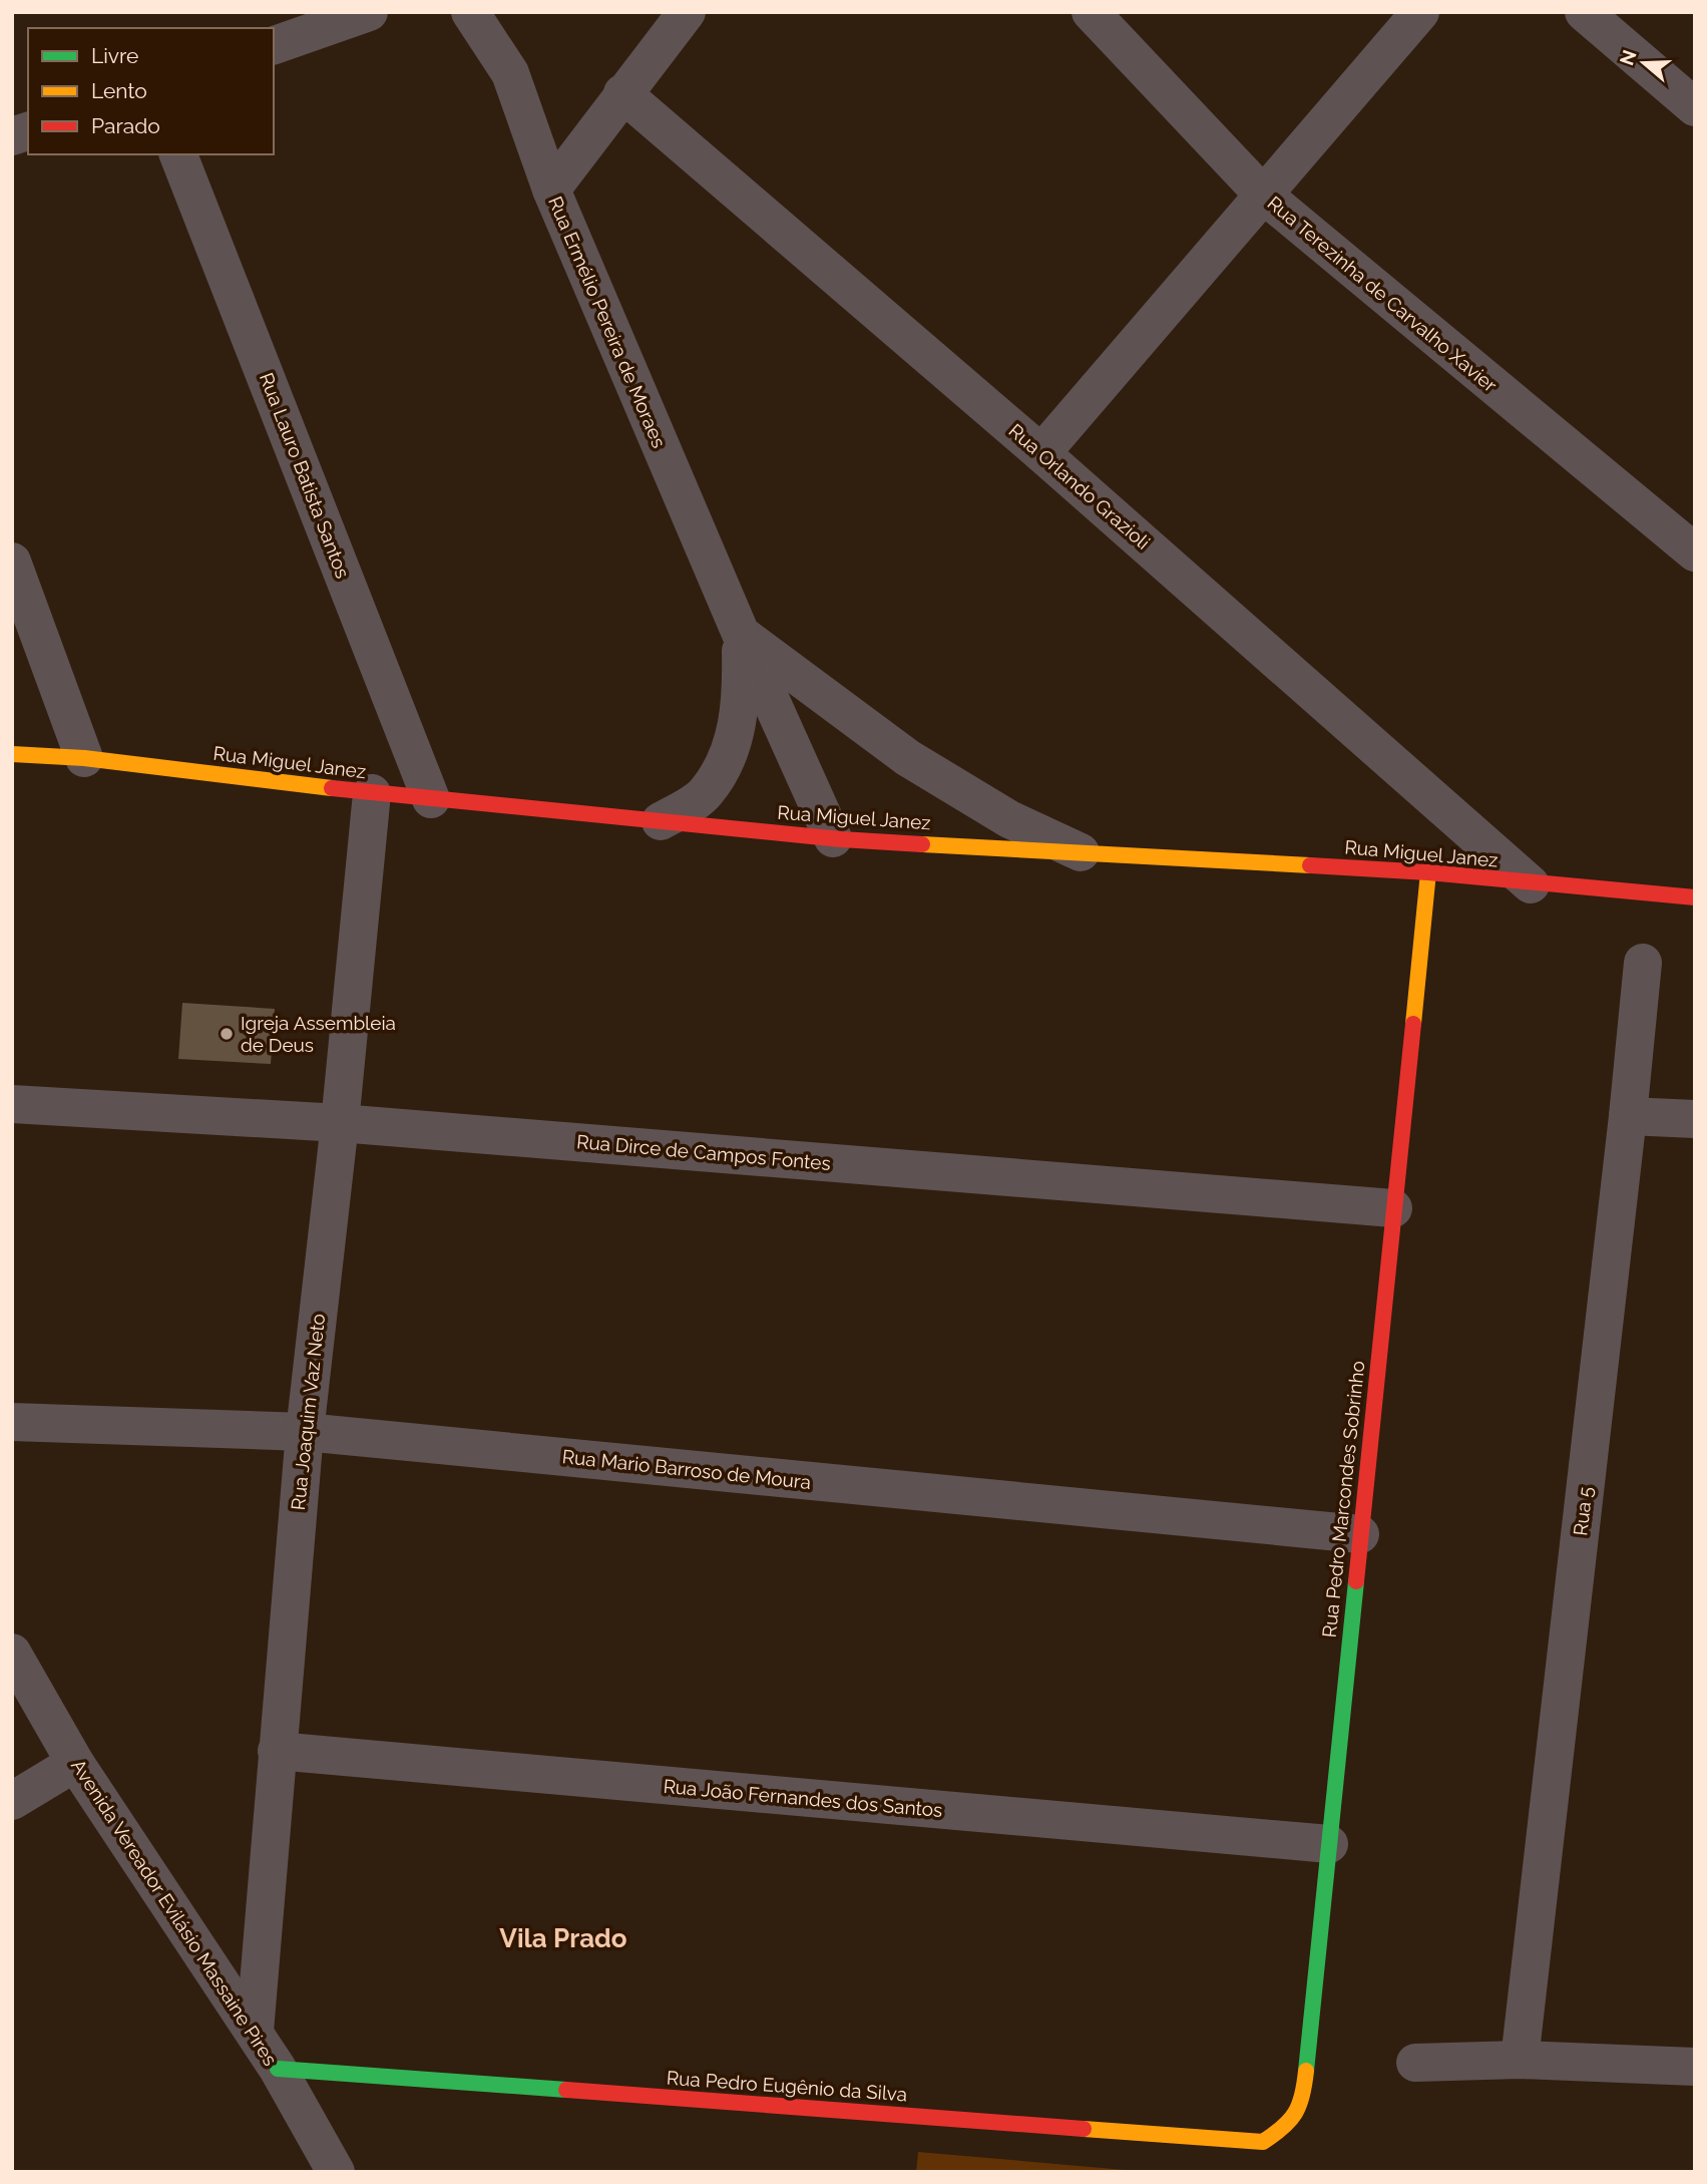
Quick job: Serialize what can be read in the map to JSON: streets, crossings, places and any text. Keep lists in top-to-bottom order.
{
  "streets": {
    "street": [
      "Rua Terezinha de Carvalho Xavier",
      "Rua Ermélio Pereira de Moraes",
      "Rua Lauro Batista Santos",
      "Rua Orlando Grazioli",
      "Rua Miguel Janez",
      "Rua Dirce de Campos Fontes",
      "Rua Joaquim Vaz Neto",
      "Rua Mario Barroso de Moura",
      "Rua Pedro Marcondes Sobrinho",
      "Rua 5",
      "Rua João Fernandes dos Santos",
      "Avenida Vereador Evilásio Massaine Pires",
      "Rua Pedro Eugênio da Silva"
    ]
  },
  "crossings": [
    ["Rua Ermélio Pereira de Moraes", "Rua Miguel Janez"],
    ["Rua Lauro Batista Santos", "Rua Miguel Janez"],
    ["Rua Orlando Grazioli", "Rua Miguel Janez"],
    ["Rua Miguel Janez", "Rua Joaquim Vaz Neto"],
    ["Rua Miguel Janez", "Rua Pedro Marcondes Sobrinho"],
    ["Rua Dirce de Campos Fontes", "Rua Joaquim Vaz Neto"],
    ["Rua Dirce de Campos Fontes", "Rua Pedro Marcondes Sobrinho"],
    ["Rua Joaquim Vaz Neto", "Rua Mario Barroso de Moura"],
    ["Rua Joaquim Vaz Neto", "Rua João Fernandes dos Santos"],
    ["Rua Joaquim Vaz Neto", "Avenida Vereador Evilásio Massaine Pires"],
    ["Rua Mario Barroso de Moura", "Rua Pedro Marcondes Sobrinho"],
    ["Rua Pedro Marcondes Sobrinho", "Rua João Fernandes dos Santos"],
    ["Rua Pedro Marcondes Sobrinho", "Rua Pedro Eugênio da Silva"],
    ["Avenida Vereador Evilásio Massaine Pires", "Rua Pedro Eugênio da Silva"]
  ],
  "districts": ["Vila Prado"],
  "places": ["Igreja Assembleia de Deus"],
  "legend": ["Livre", "Lento", "Parado"],
  "north": "left"
}
